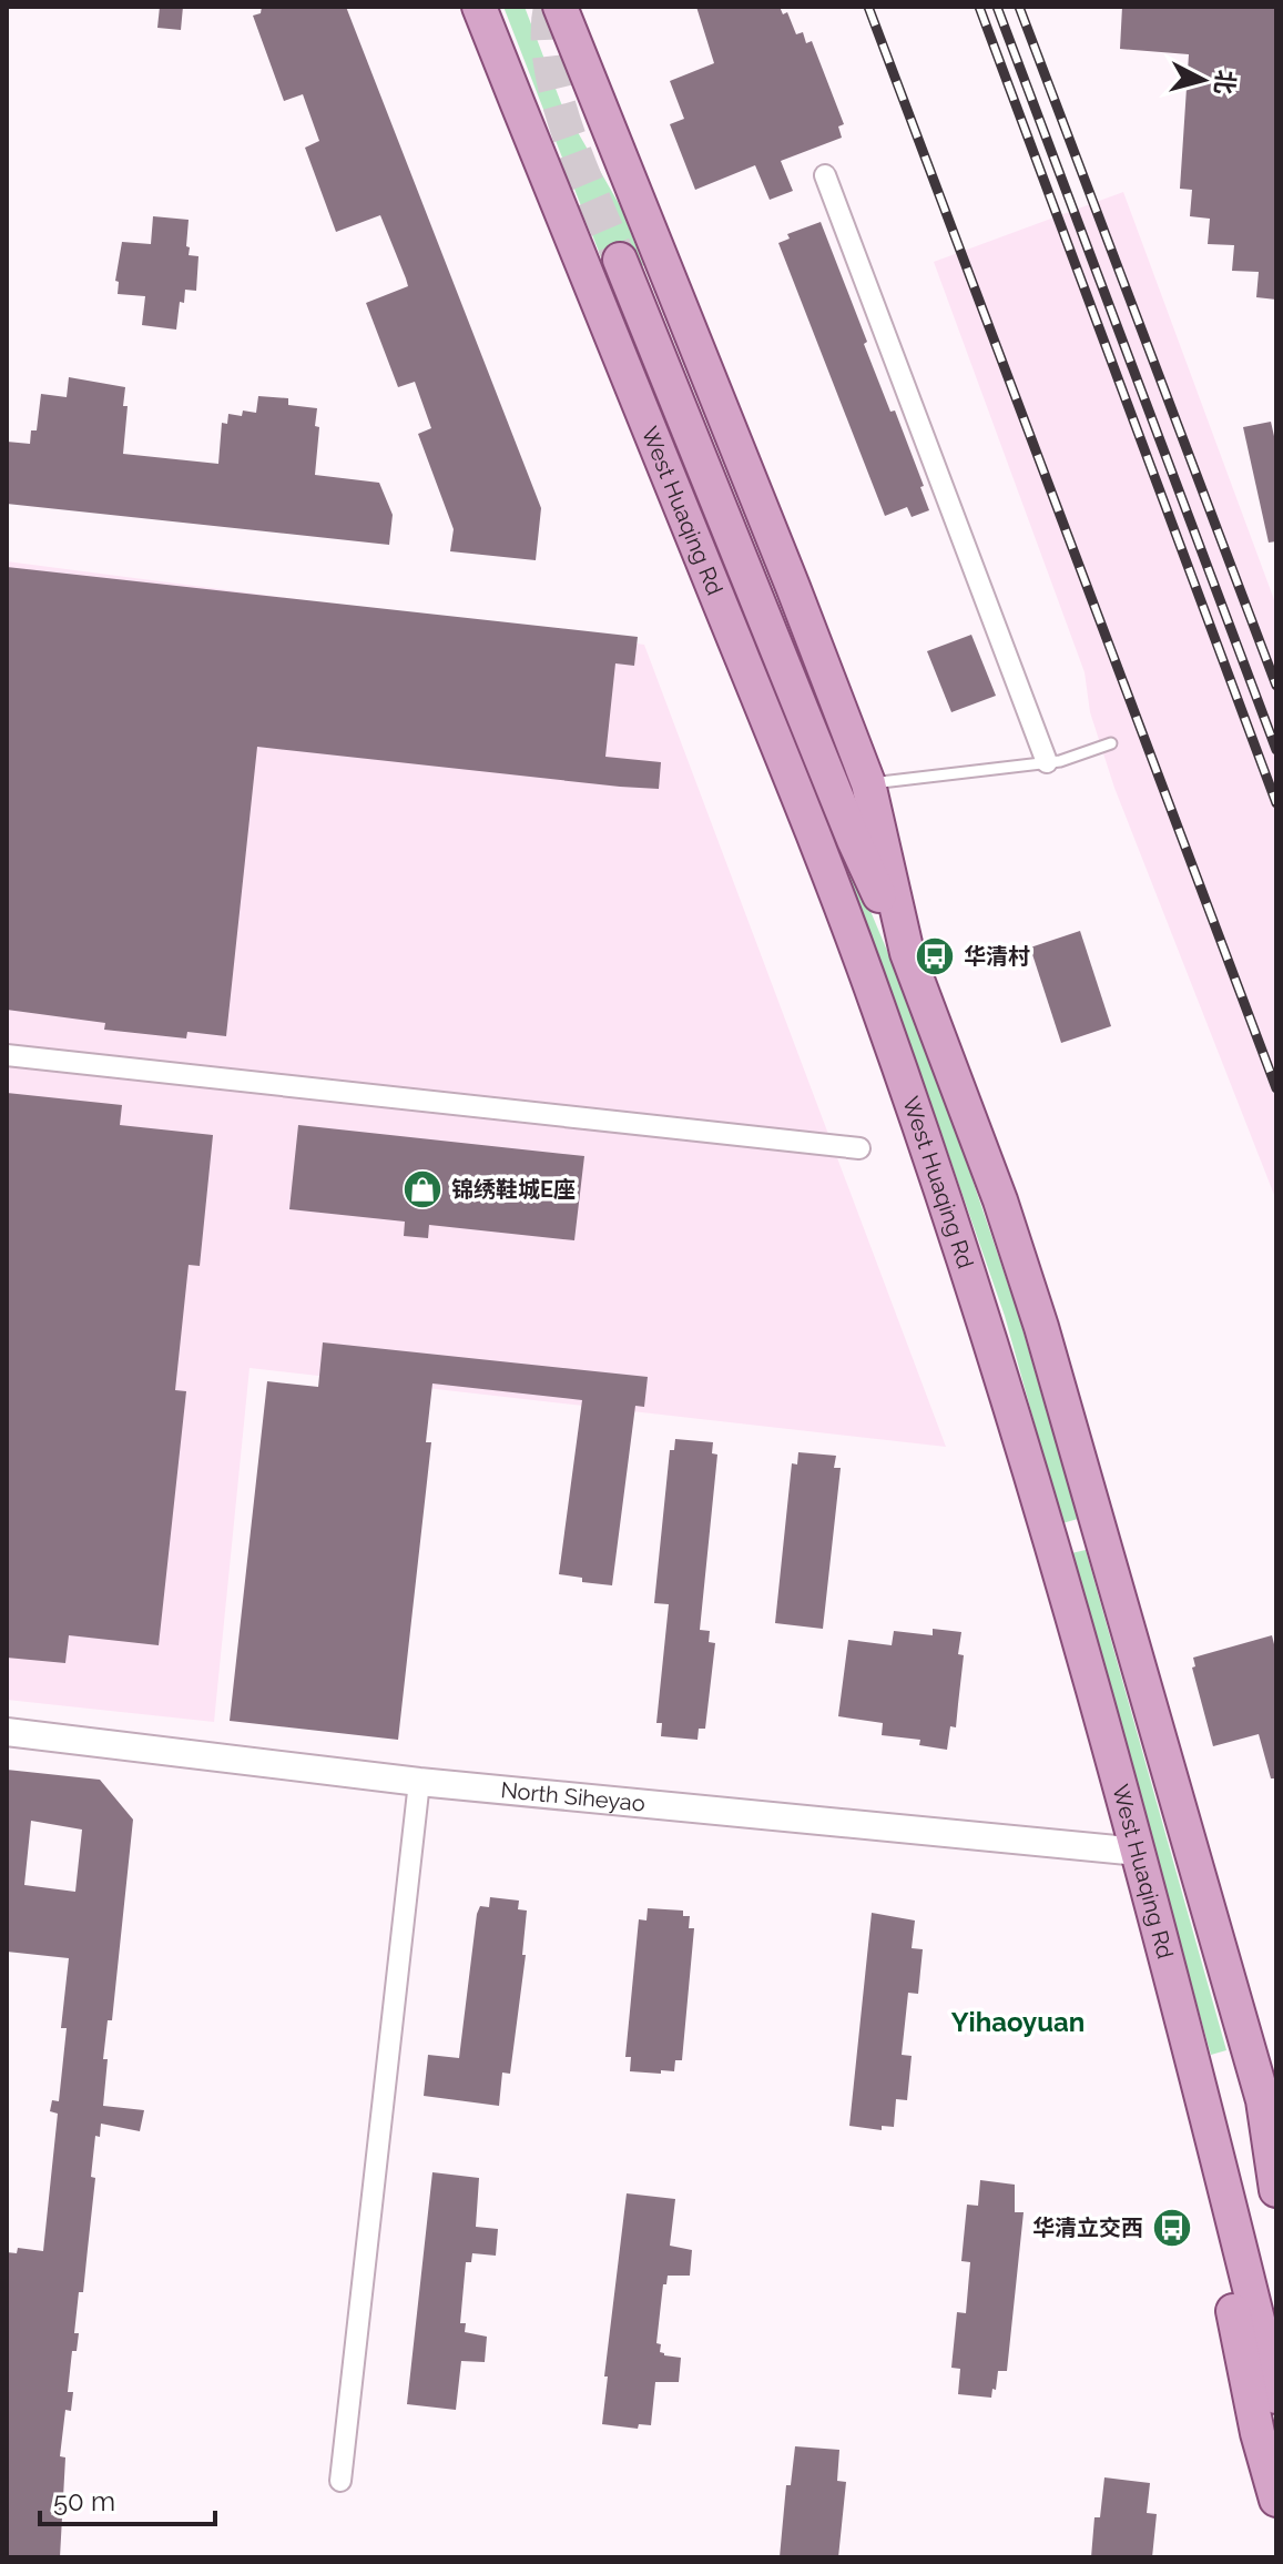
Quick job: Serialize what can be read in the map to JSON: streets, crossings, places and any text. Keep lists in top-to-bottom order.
{
  "streets": {
    "main road": ["West Huaqing Rd"],
    "street": ["North Siheyao"]
  },
  "crossings": [
    ["West Huaqing Rd", "North Siheyao"]
  ],
  "districts": ["Yihaoyuan"],
  "places": {
    "bus stop": ["华清村", "华清立交西"],
    "shop": ["锦绣鞋城E座"]
  },
  "scale_bar": "50 m",
  "north": "right"
}
